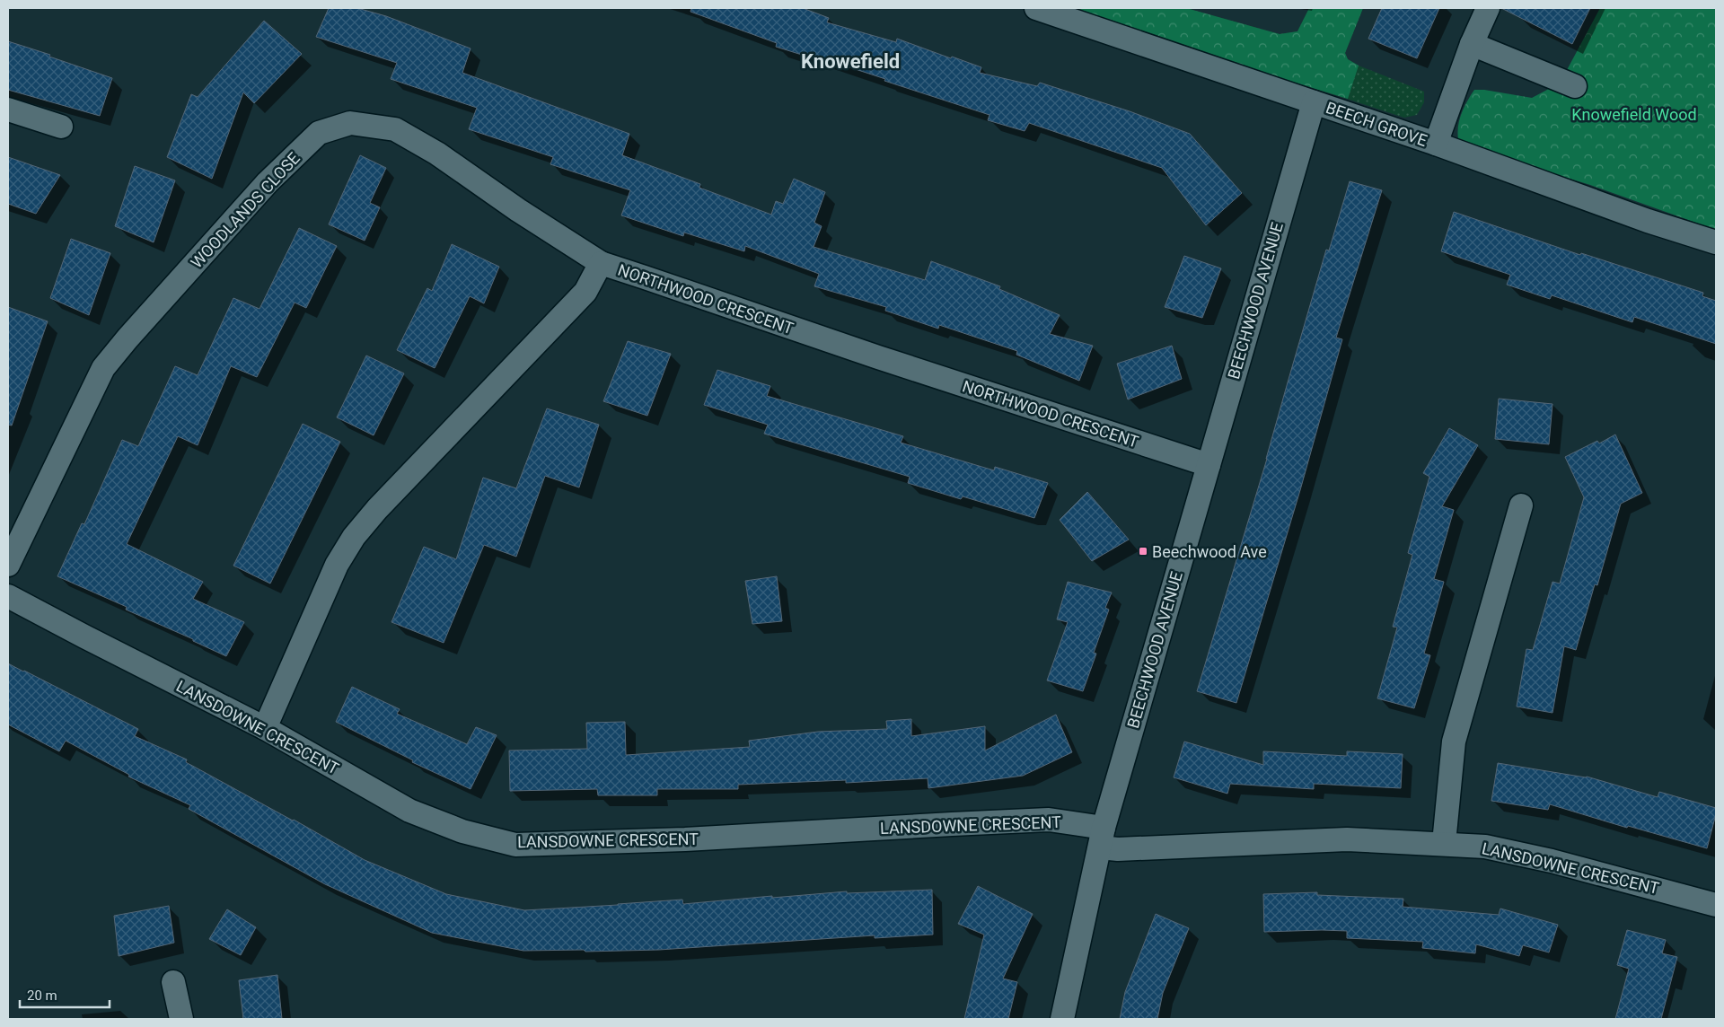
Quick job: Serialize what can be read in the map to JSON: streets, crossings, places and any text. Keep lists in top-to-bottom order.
{
  "streets": {
    "street": [
      "BEECH GROVE",
      "WOODLANDS CLOSE",
      "NORTHWOOD CRESCENT",
      "BEECHWOOD AVENUE",
      "LANSDOWNE CRESCENT"
    ]
  },
  "crossings": [
    ["BEECH GROVE", "BEECHWOOD AVENUE"],
    ["WOODLANDS CLOSE", "NORTHWOOD CRESCENT"],
    ["NORTHWOOD CRESCENT", "BEECHWOOD AVENUE"],
    ["NORTHWOOD CRESCENT", "LANSDOWNE CRESCENT"],
    ["BEECHWOOD AVENUE", "LANSDOWNE CRESCENT"]
  ],
  "districts": ["Knowefield"],
  "parks": ["Knowefield Wood"],
  "places": {
    "transit": ["Beechwood Ave"]
  },
  "scale_bar": "20 m"
}
